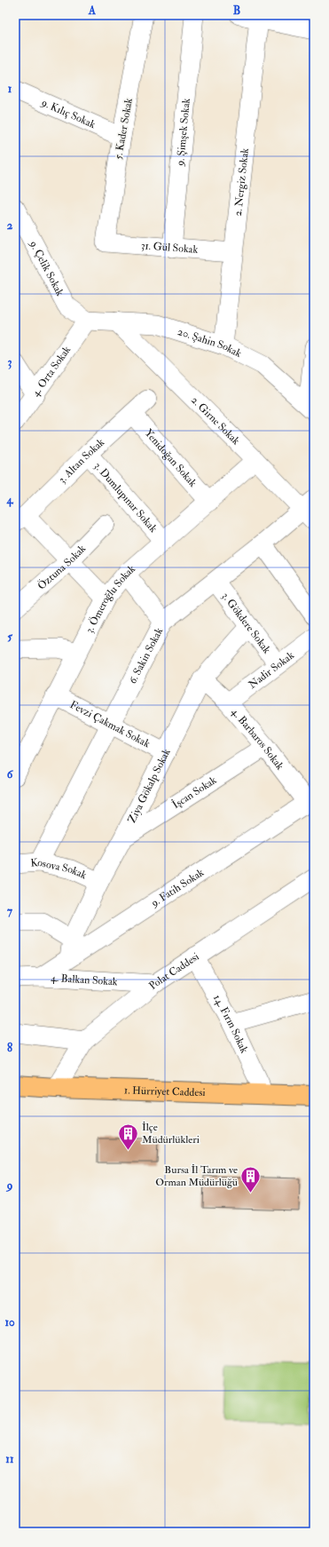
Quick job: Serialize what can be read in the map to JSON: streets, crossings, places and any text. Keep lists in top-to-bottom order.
{
  "streets": {
    "main road": ["1. Hürriyet Caddesi"],
    "street": [
      "9. Kılıç Sokak",
      "5. Kader Sokak",
      "9. Şimşek Sokak",
      "2. Nergiz Sokak",
      "31. Gül Sokak",
      "9. Çelik Sokak",
      "20. Şahin Sokak",
      "4. Orta Sokak",
      "2. Girne Sokak",
      "Yenidoğan Sokak",
      "3. Altan Sokak",
      "3. Dumlupınar Sokak",
      "Öztuna Sokak",
      "3. Ömeroğlu Sokak",
      "3. Gökdere Sokak",
      "6. Sakin Sokak",
      "Nadir Sokak",
      "Fevzi Çakmak Sokak",
      "4. Barbaros Sokak",
      "Ziya Gökalp Sokak",
      "İşcan Sokak",
      "Kosova Sokak",
      "9. Fatih Sokak",
      "Polat Caddesi",
      "4. Balkan Sokak",
      "14. Fırın Sokak"
    ]
  },
  "crossings": [
    ["9. Kılıç Sokak", "5. Kader Sokak"],
    ["5. Kader Sokak", "31. Gül Sokak"],
    ["9. Şimşek Sokak", "31. Gül Sokak"],
    ["2. Nergiz Sokak", "31. Gül Sokak"],
    ["2. Nergiz Sokak", "20. Şahin Sokak"],
    ["9. Çelik Sokak", "20. Şahin Sokak"],
    ["9. Çelik Sokak", "4. Orta Sokak"],
    ["20. Şahin Sokak", "4. Orta Sokak"],
    ["20. Şahin Sokak", "2. Girne Sokak"],
    ["2. Girne Sokak", "3. Ömeroğlu Sokak"],
    ["2. Girne Sokak", "6. Sakin Sokak"],
    ["Yenidoğan Sokak", "3. Altan Sokak"],
    ["Yenidoğan Sokak", "3. Ömeroğlu Sokak"],
    ["3. Altan Sokak", "3. Dumlupınar Sokak"],
    ["3. Dumlupınar Sokak", "3. Ömeroğlu Sokak"],
    ["3. Ömeroğlu Sokak", "Fevzi Çakmak Sokak"],
    ["3. Gökdere Sokak", "6. Sakin Sokak"],
    ["3. Gökdere Sokak", "Nadir Sokak"],
    ["3. Gökdere Sokak", "Ziya Gökalp Sokak"],
    ["6. Sakin Sokak", "Fevzi Çakmak Sokak"],
    ["6. Sakin Sokak", "Kosova Sokak"],
    ["Nadir Sokak", "4. Barbaros Sokak"],
    ["Fevzi Çakmak Sokak", "Ziya Gökalp Sokak"],
    ["4. Barbaros Sokak", "Ziya Gökalp Sokak"],
    ["4. Barbaros Sokak", "İşcan Sokak"],
    ["4. Barbaros Sokak", "9. Fatih Sokak"],
    ["Ziya Gökalp Sokak", "İşcan Sokak"],
    ["Ziya Gökalp Sokak", "Kosova Sokak"],
    ["Ziya Gökalp Sokak", "9. Fatih Sokak"],
    ["9. Fatih Sokak", "4. Balkan Sokak"],
    ["Polat Caddesi", "4. Balkan Sokak"],
    ["Polat Caddesi", "14. Fırın Sokak"],
    ["Polat Caddesi", "1. Hürriyet Caddesi"],
    ["14. Fırın Sokak", "1. Hürriyet Caddesi"]
  ],
  "places": {
    "building": ["İlçe Müdürlükleri", "Bursa İl Tarım ve Orman Müdürlüğü"]
  },
  "grid": {
    "columns": ["A", "B"],
    "rows": [
      "1",
      "2",
      "3",
      "4",
      "5",
      "6",
      "7",
      "8",
      "9",
      "10",
      "11"
    ]
  }
}
